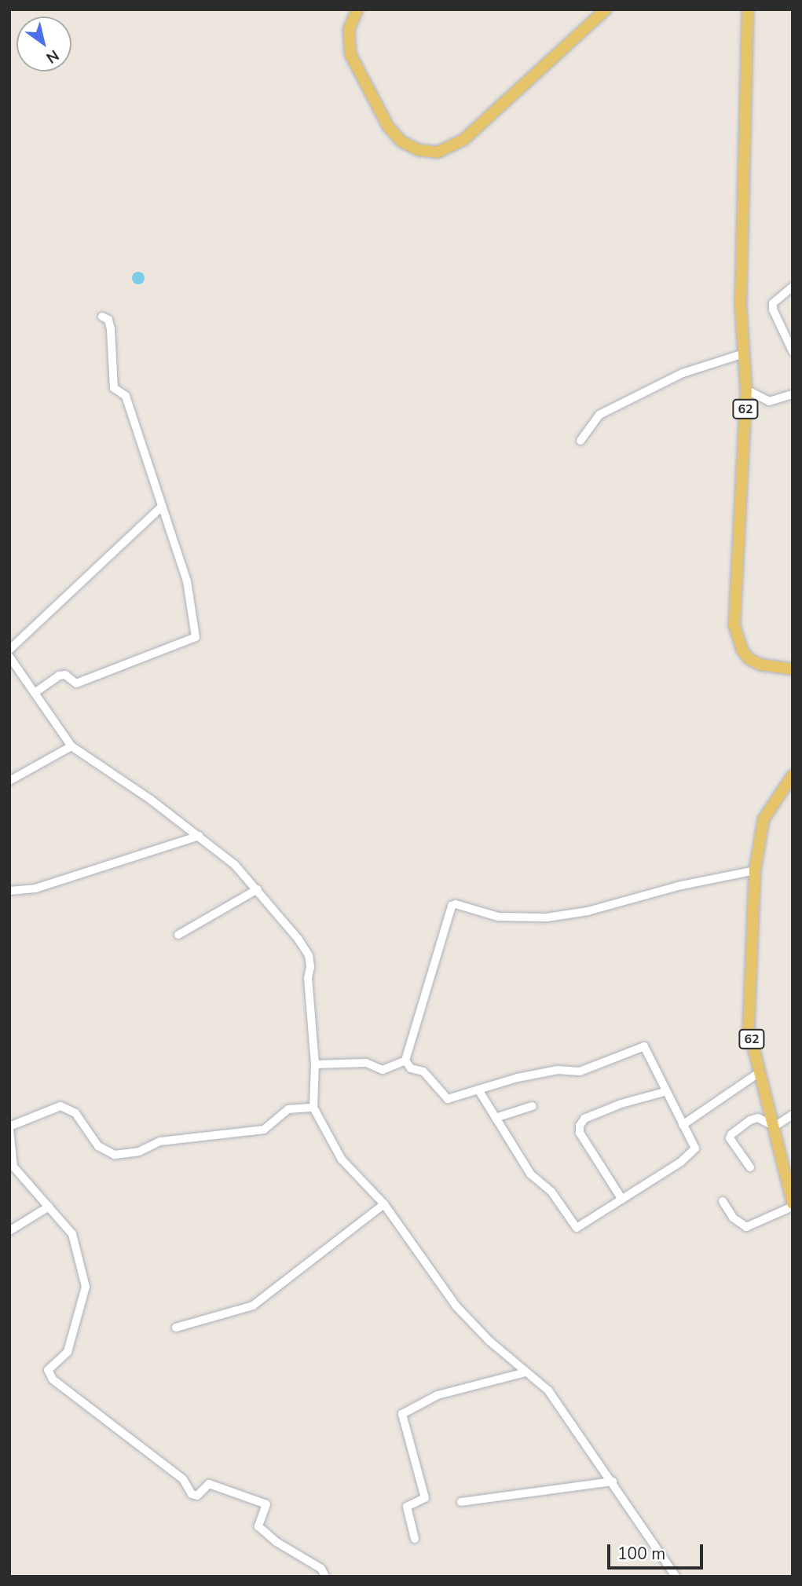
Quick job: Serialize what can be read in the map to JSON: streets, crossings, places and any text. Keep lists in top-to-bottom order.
{
  "streets": {
    "main road": ["62"]
  },
  "scale_bar": "100 m",
  "north": "bottom right"
}
